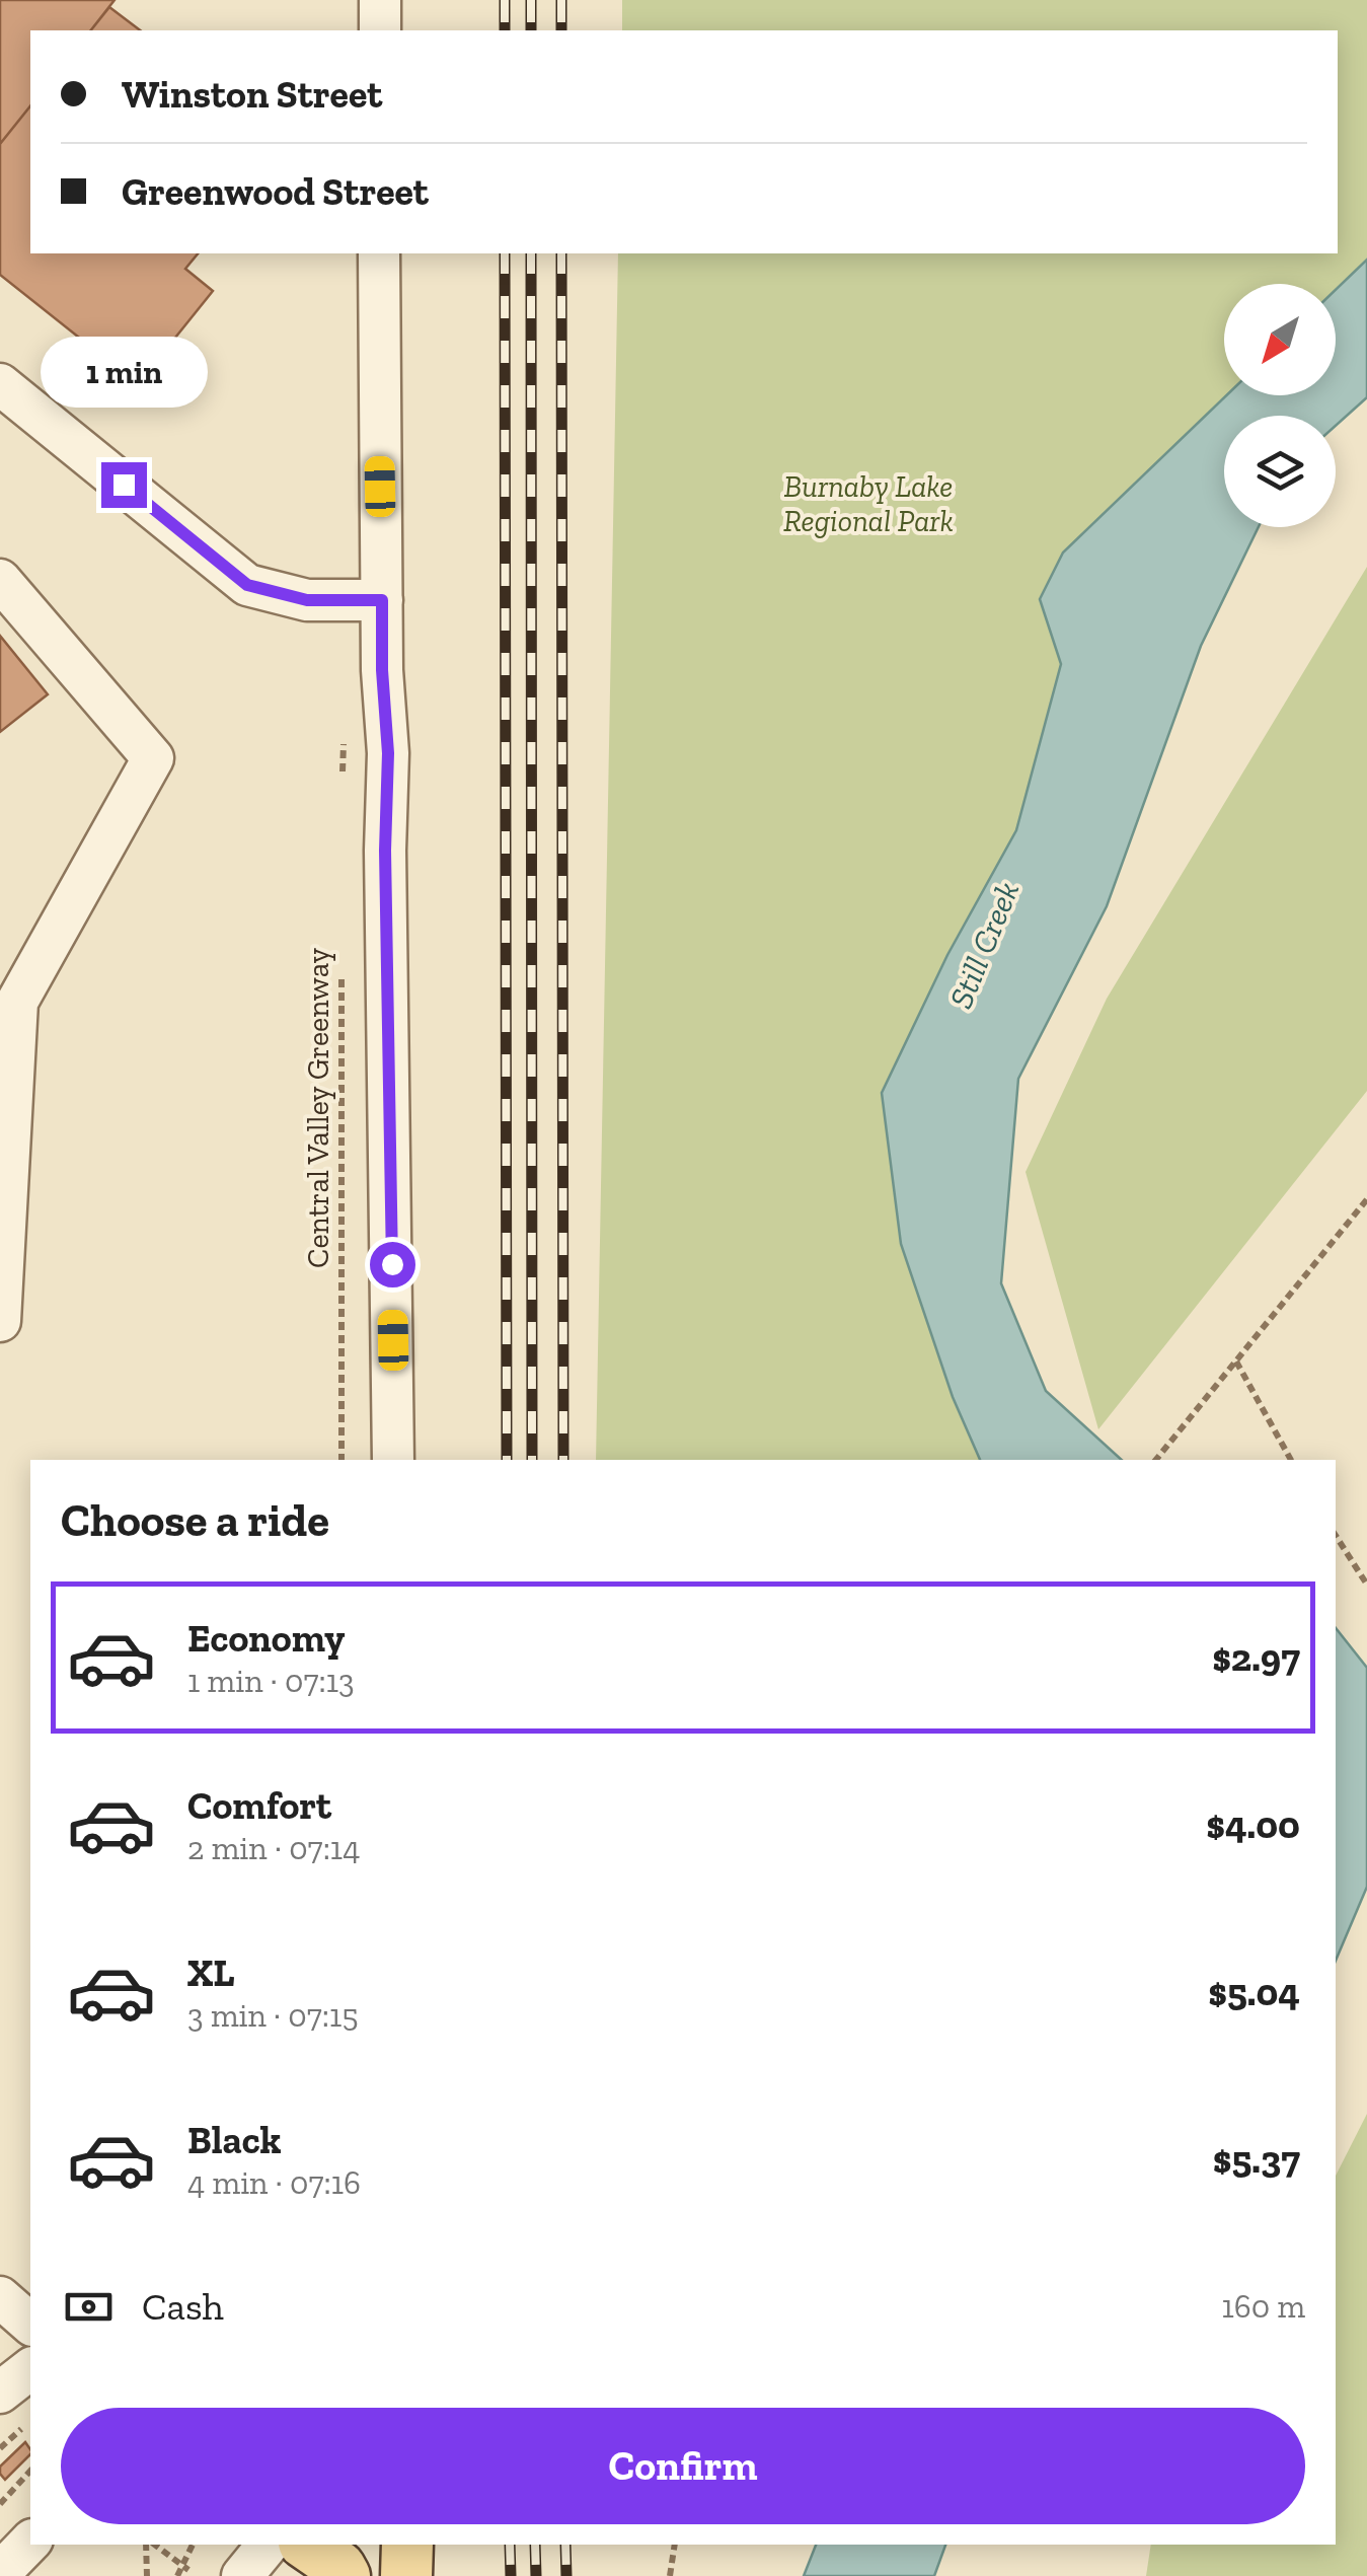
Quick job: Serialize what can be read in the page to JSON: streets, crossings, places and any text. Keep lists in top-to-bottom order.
{
  "streets": {
    "path": ["Central Valley Greenway"]
  },
  "water": ["Still Creek"],
  "parks": ["Burnaby Lake Regional Park"],
  "north": "bottom left",
  "page": {
    "banner": ["Winston Street", "Greenwood Street"],
    "bubble": "1 min",
    "heading": "Choose a ride",
    "list": [
      {
        "name": "Economy",
        "note": "1 min · 07:13",
        "value": "$2.97"
      },
      {
        "name": "Comfort",
        "note": "2 min · 07:14",
        "value": "$4.00"
      },
      {
        "name": "XL",
        "note": "3 min · 07:15",
        "value": "$5.04"
      },
      {
        "name": "Black",
        "note": "4 min · 07:16",
        "value": "$5.37"
      }
    ],
    "pay": ["Cash", "160 m"],
    "buttons": "Confirm"
  }
}
